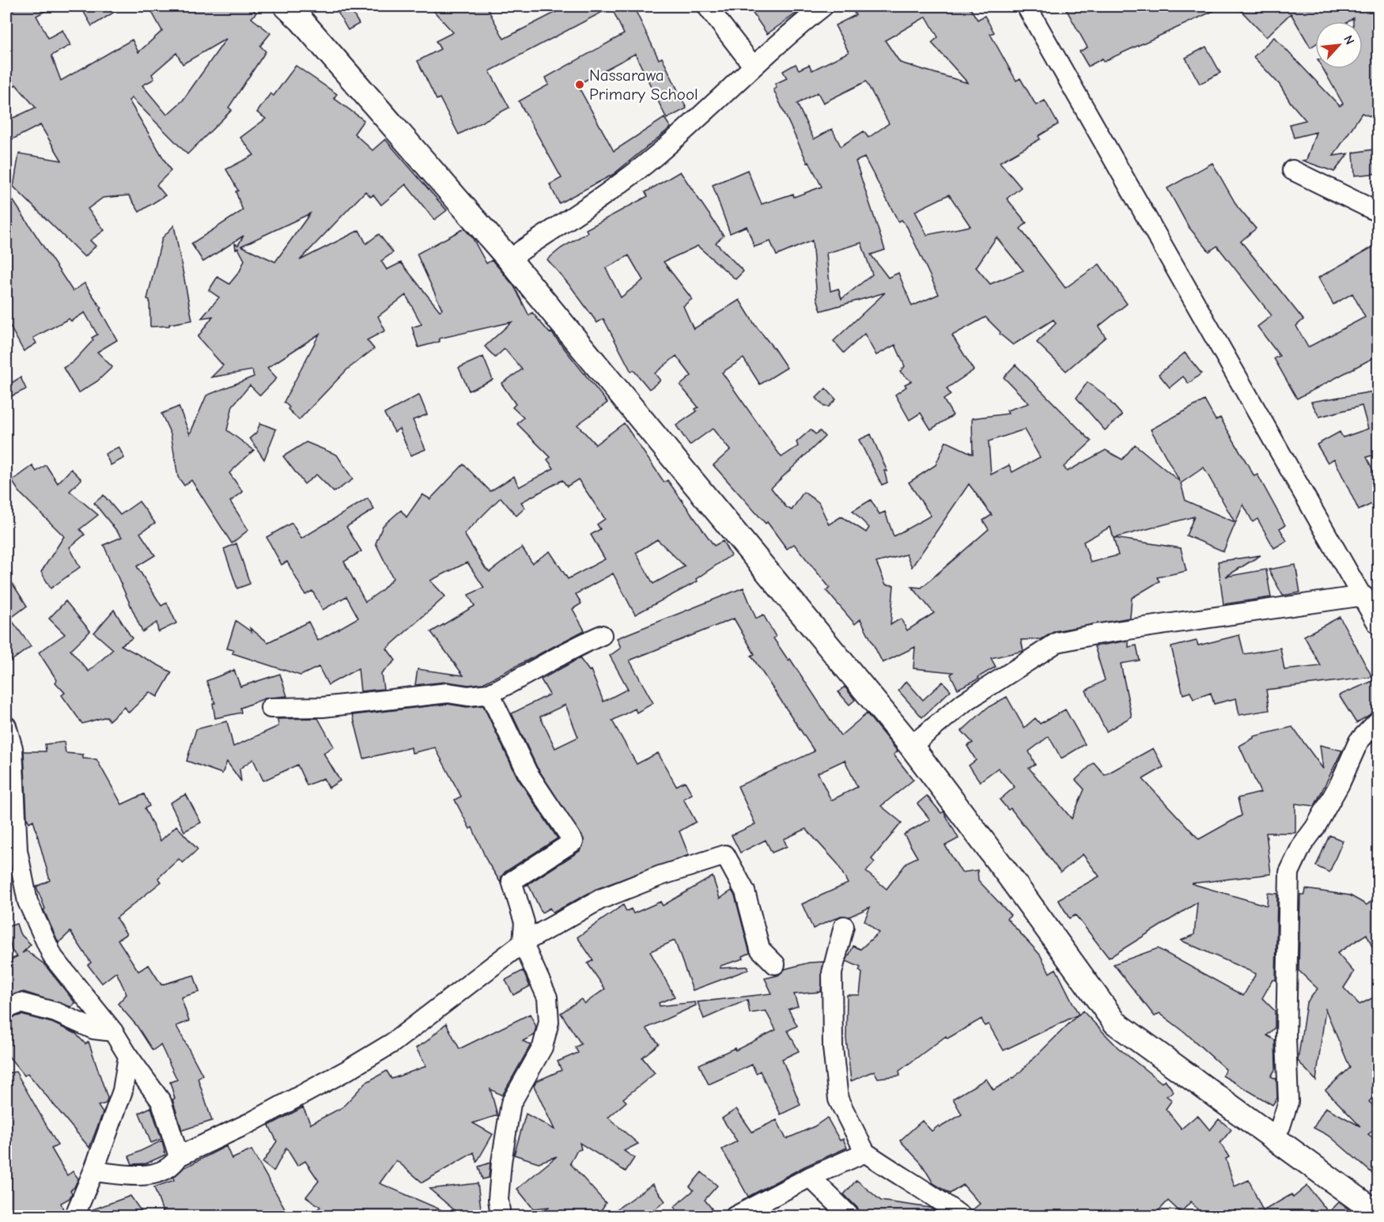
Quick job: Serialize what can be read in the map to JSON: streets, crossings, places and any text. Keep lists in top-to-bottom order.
{
  "places": ["Nassarawa Primary School"],
  "north": "top right"
}
